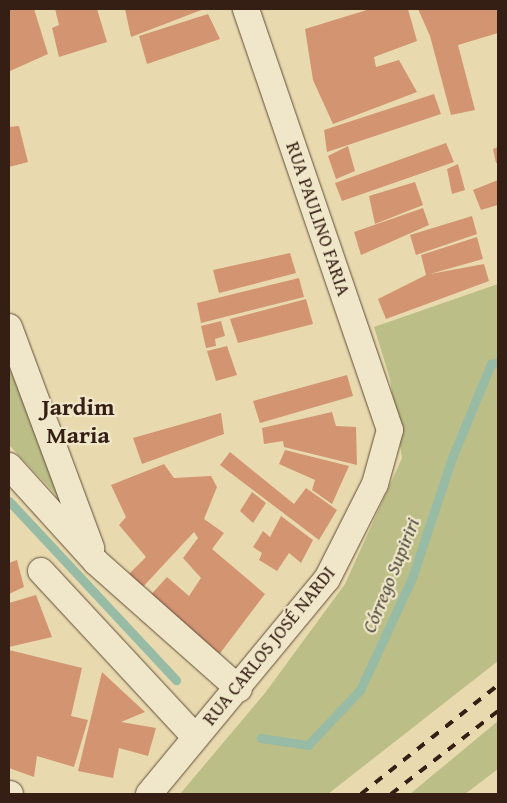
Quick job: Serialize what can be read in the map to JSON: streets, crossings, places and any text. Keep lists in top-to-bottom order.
{
  "streets": {
    "street": ["RUA PAULINO FARIA", "RUA CARLOS JOSÉ NARDI"]
  },
  "crossings": [
    ["RUA PAULINO FARIA", "RUA CARLOS JOSÉ NARDI"]
  ],
  "districts": ["Jardim Maria"],
  "water": ["Córrego Supiriri"]
}
